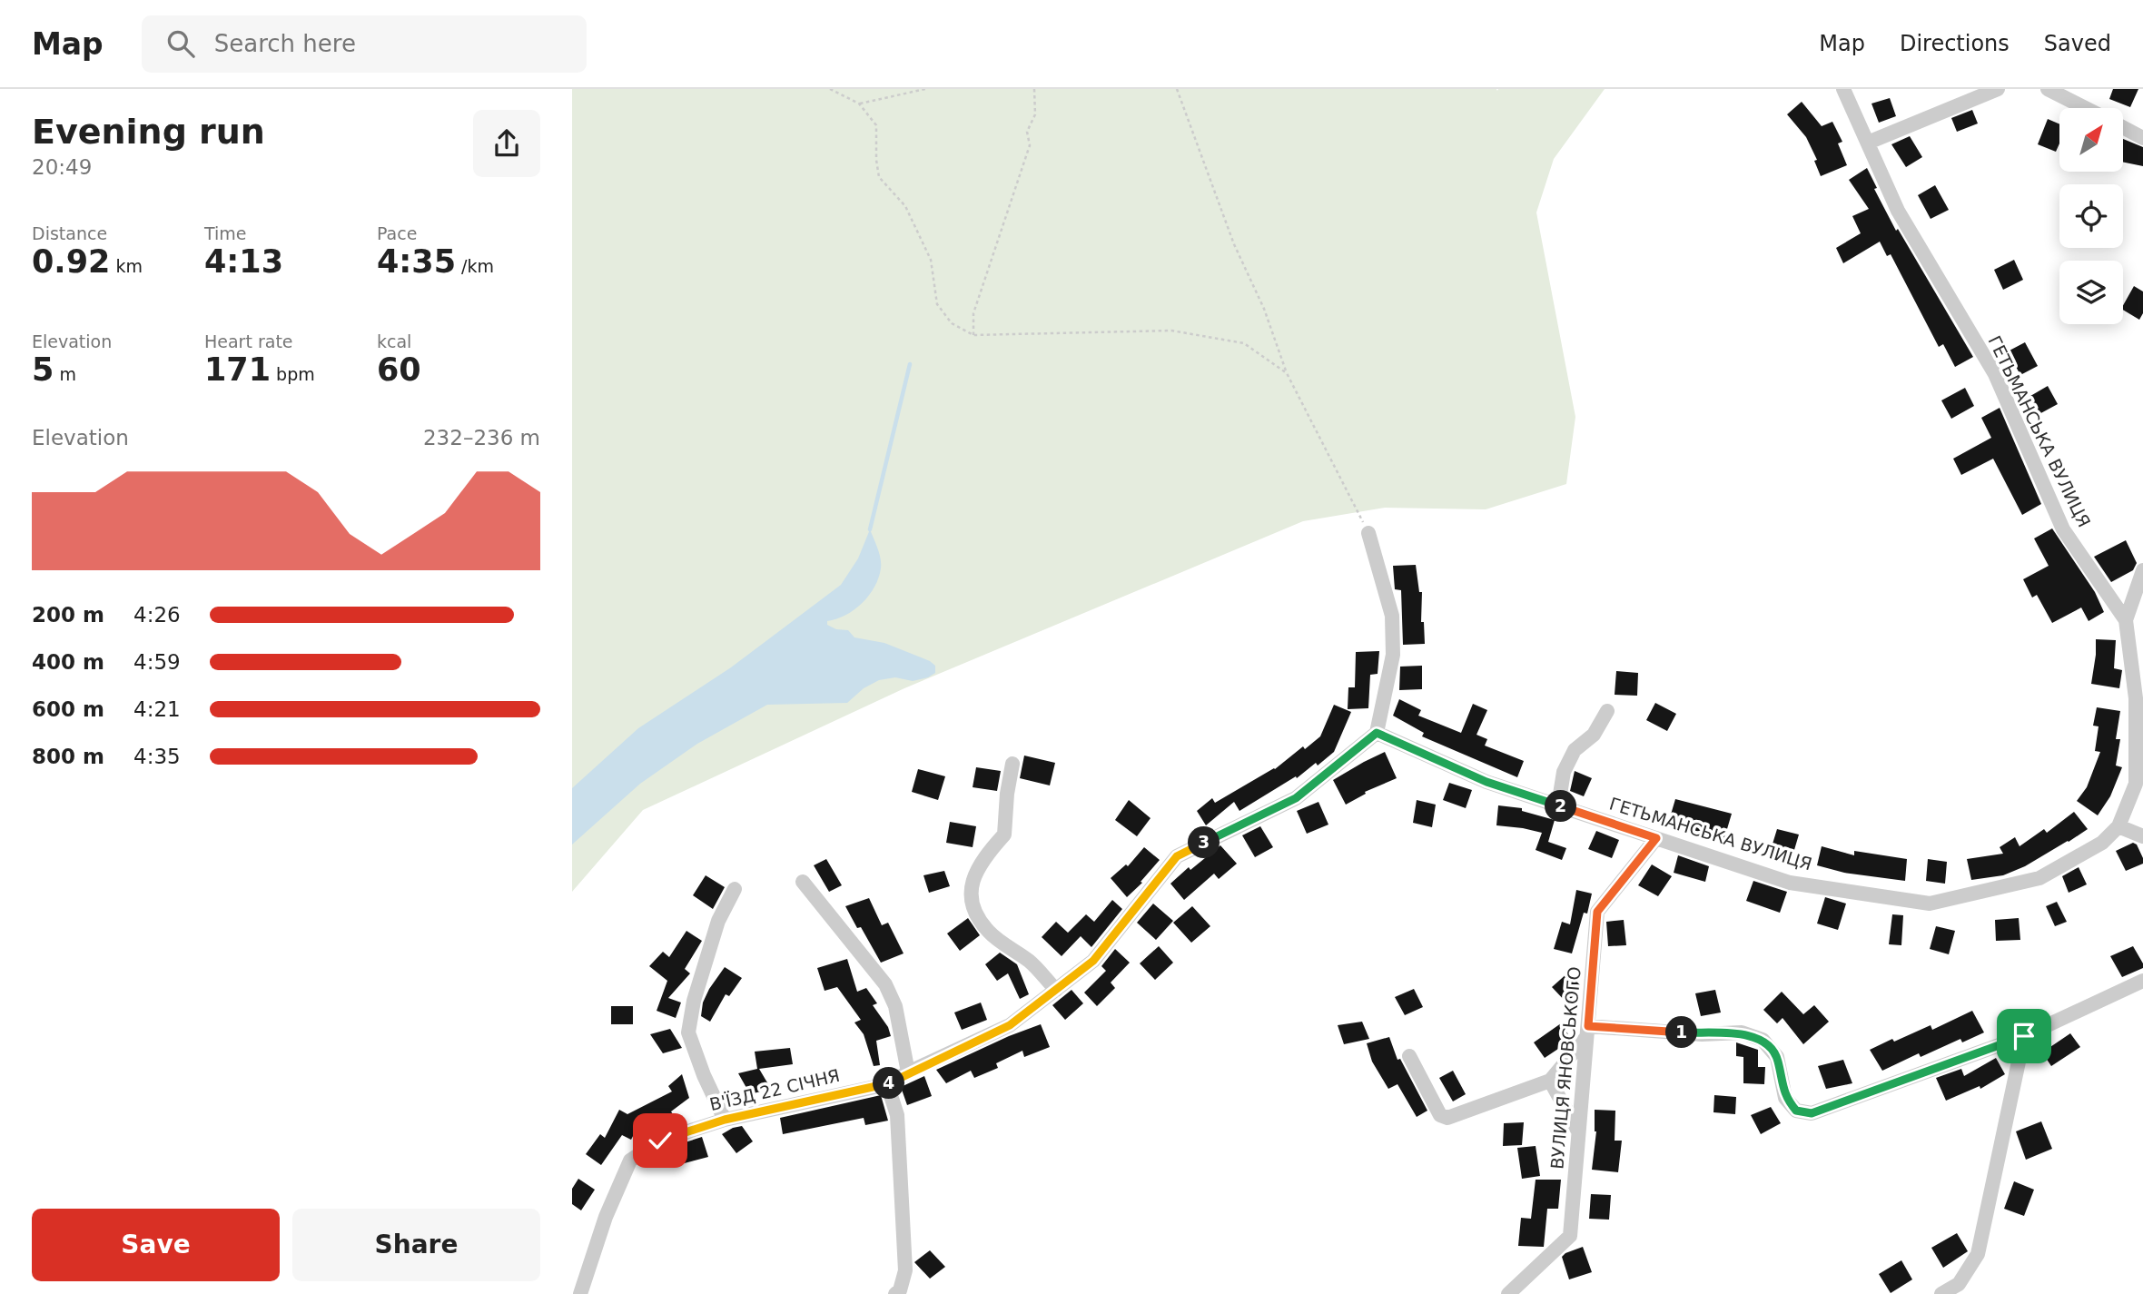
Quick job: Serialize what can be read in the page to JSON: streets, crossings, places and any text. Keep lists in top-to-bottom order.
{
  "streets": {
    "street": ["ГЕТЬМАНСЬКА ВУЛИЦЯ", "ВУЛИЦЯ ЯНОВСЬКОГО", "В'ЇЗД 22 СІЧНЯ"]
  },
  "crossings": [
    ["ГЕТЬМАНСЬКА ВУЛИЦЯ", "ВУЛИЦЯ ЯНОВСЬКОГО"]
  ],
  "north": "top right",
  "page": {
    "header": "Map",
    "search": "Search here",
    "nav": ["Map", "Directions", "Saved"],
    "heading": ["Evening run", "20:49"],
    "stats": [
      ["Distance", "0.92 km"],
      ["Time", "4:13"],
      ["Pace", "4:35 /km"],
      ["Elevation", "5 m"],
      ["Heart rate", "171 bpm"],
      ["kcal", "60"]
    ],
    "chart": ["Elevation", "232–236 m"],
    "list": [
      {
        "name": "200 m",
        "note": "4:26"
      },
      {
        "name": "400 m",
        "note": "4:59"
      },
      {
        "name": "600 m",
        "note": "4:21"
      },
      {
        "name": "800 m",
        "note": "4:35"
      }
    ],
    "pins": [
      "2",
      "3",
      "1",
      "4"
    ],
    "buttons": ["Save", "Share"]
  }
}
